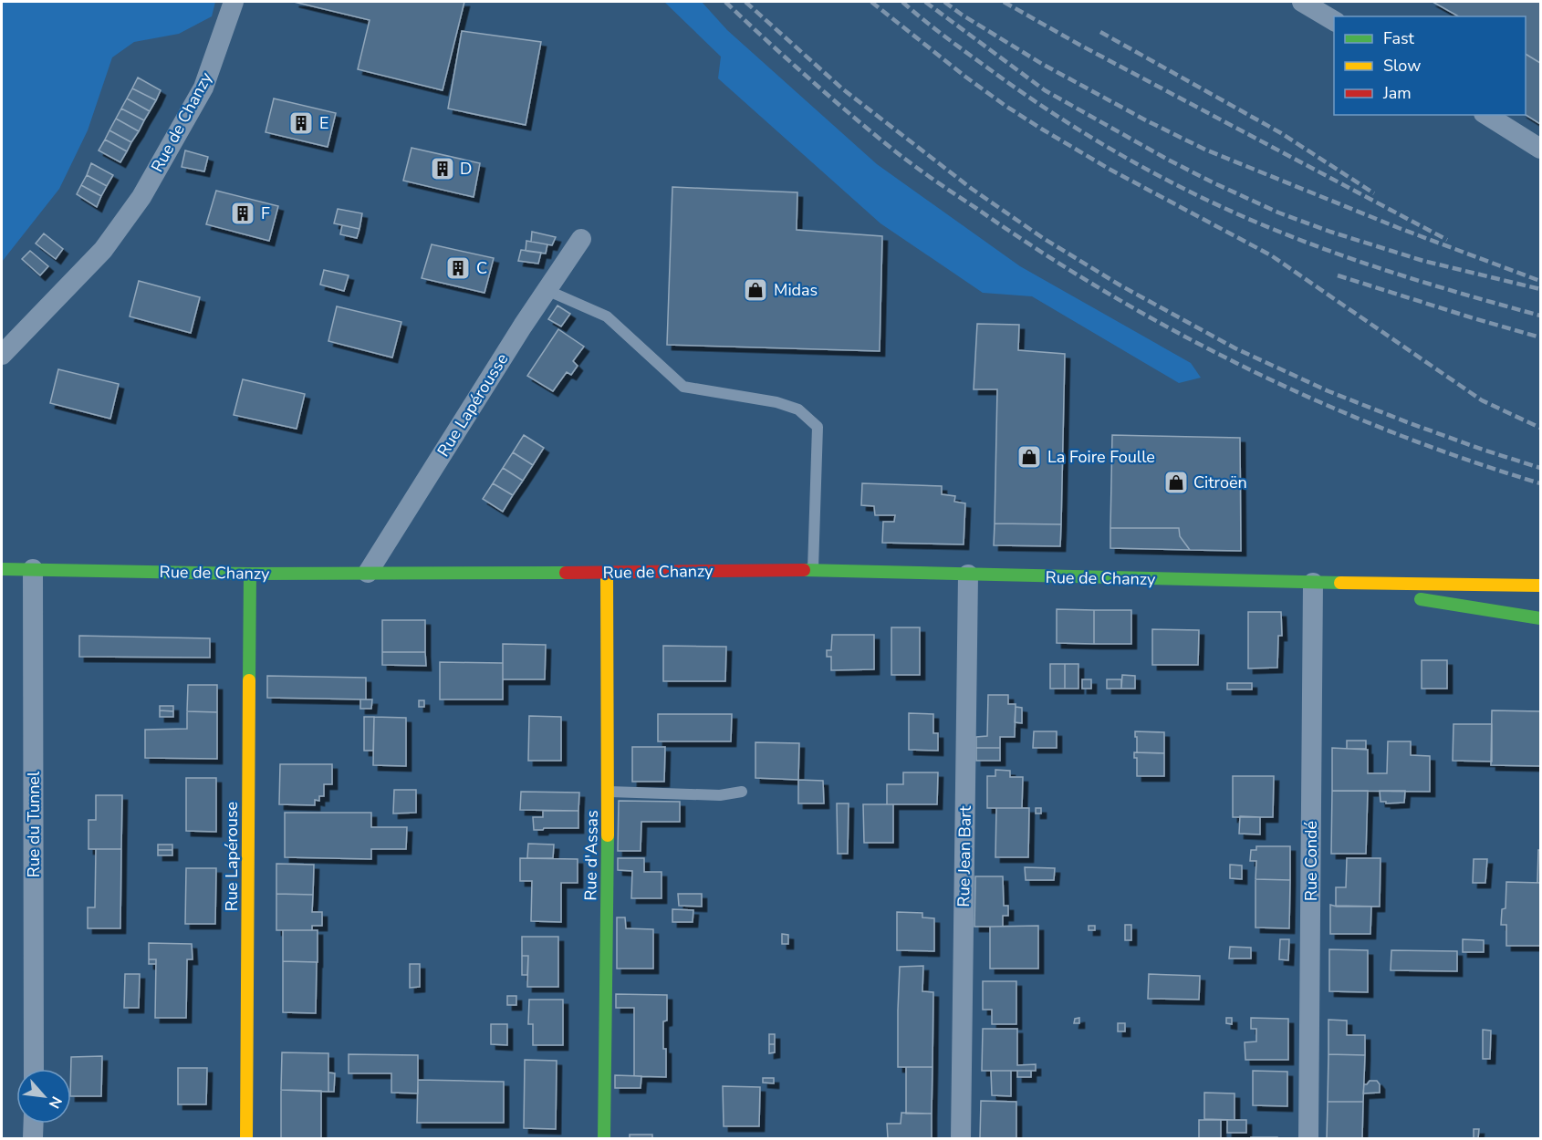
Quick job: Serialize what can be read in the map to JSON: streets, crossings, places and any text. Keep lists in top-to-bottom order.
{
  "streets": {
    "main road": ["Rue de Chanzy", "Rue d'Assas", "Rue Lapérouse"],
    "street": [
      "Rue Lapérousse",
      "Rue du Tunnel",
      "Rue Jean Bart",
      "Rue Condé"
    ]
  },
  "crossings": [
    ["Rue de Chanzy", "Rue Lapérousse"],
    ["Rue de Chanzy", "Rue du Tunnel"],
    ["Rue de Chanzy", "Rue d'Assas"],
    ["Rue de Chanzy", "Rue Lapérouse"],
    ["Rue de Chanzy", "Rue Jean Bart"],
    ["Rue de Chanzy", "Rue Condé"]
  ],
  "places": {
    "building": [
      "E",
      "D",
      "F",
      "C"
    ],
    "shop": ["Midas", "La Foire Foulle", "Citroën"]
  },
  "legend": ["Fast", "Slow", "Jam"],
  "north": "bottom right"
}
